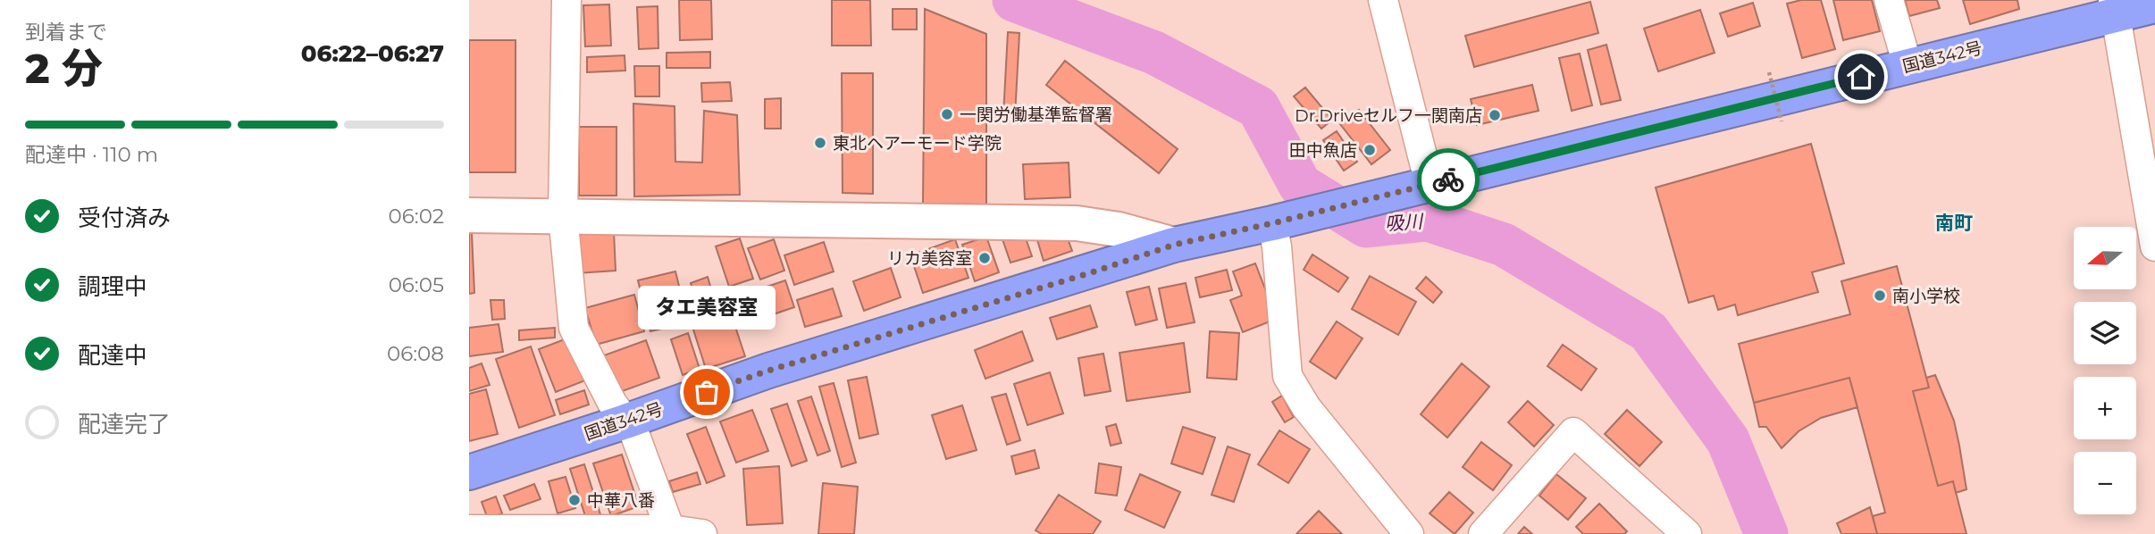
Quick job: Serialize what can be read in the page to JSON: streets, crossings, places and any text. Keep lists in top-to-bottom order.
{
  "streets": {
    "highway": ["国道342号"]
  },
  "districts": ["南町"],
  "water": ["吸川"],
  "places": [
    "一関労働基準監督署",
    "Dr.Driveセルフ一関南店",
    "東北ヘアーモード学院",
    "田中魚店",
    "リカ美容室",
    "南小学校",
    "タエ美容室",
    "中華八番"
  ],
  "north": "left",
  "page": {
    "heading": ["2 分", "到着まで", "06:22–06:27"],
    "bar": "配達中 · 110 m",
    "list": [
      ["受付済み", "06:02"],
      ["調理中", "06:05"],
      ["配達中", "06:08"],
      "配達完了"
    ],
    "map_buttons": ["+", "−"],
    "bubble": "タエ美容室"
  }
}
